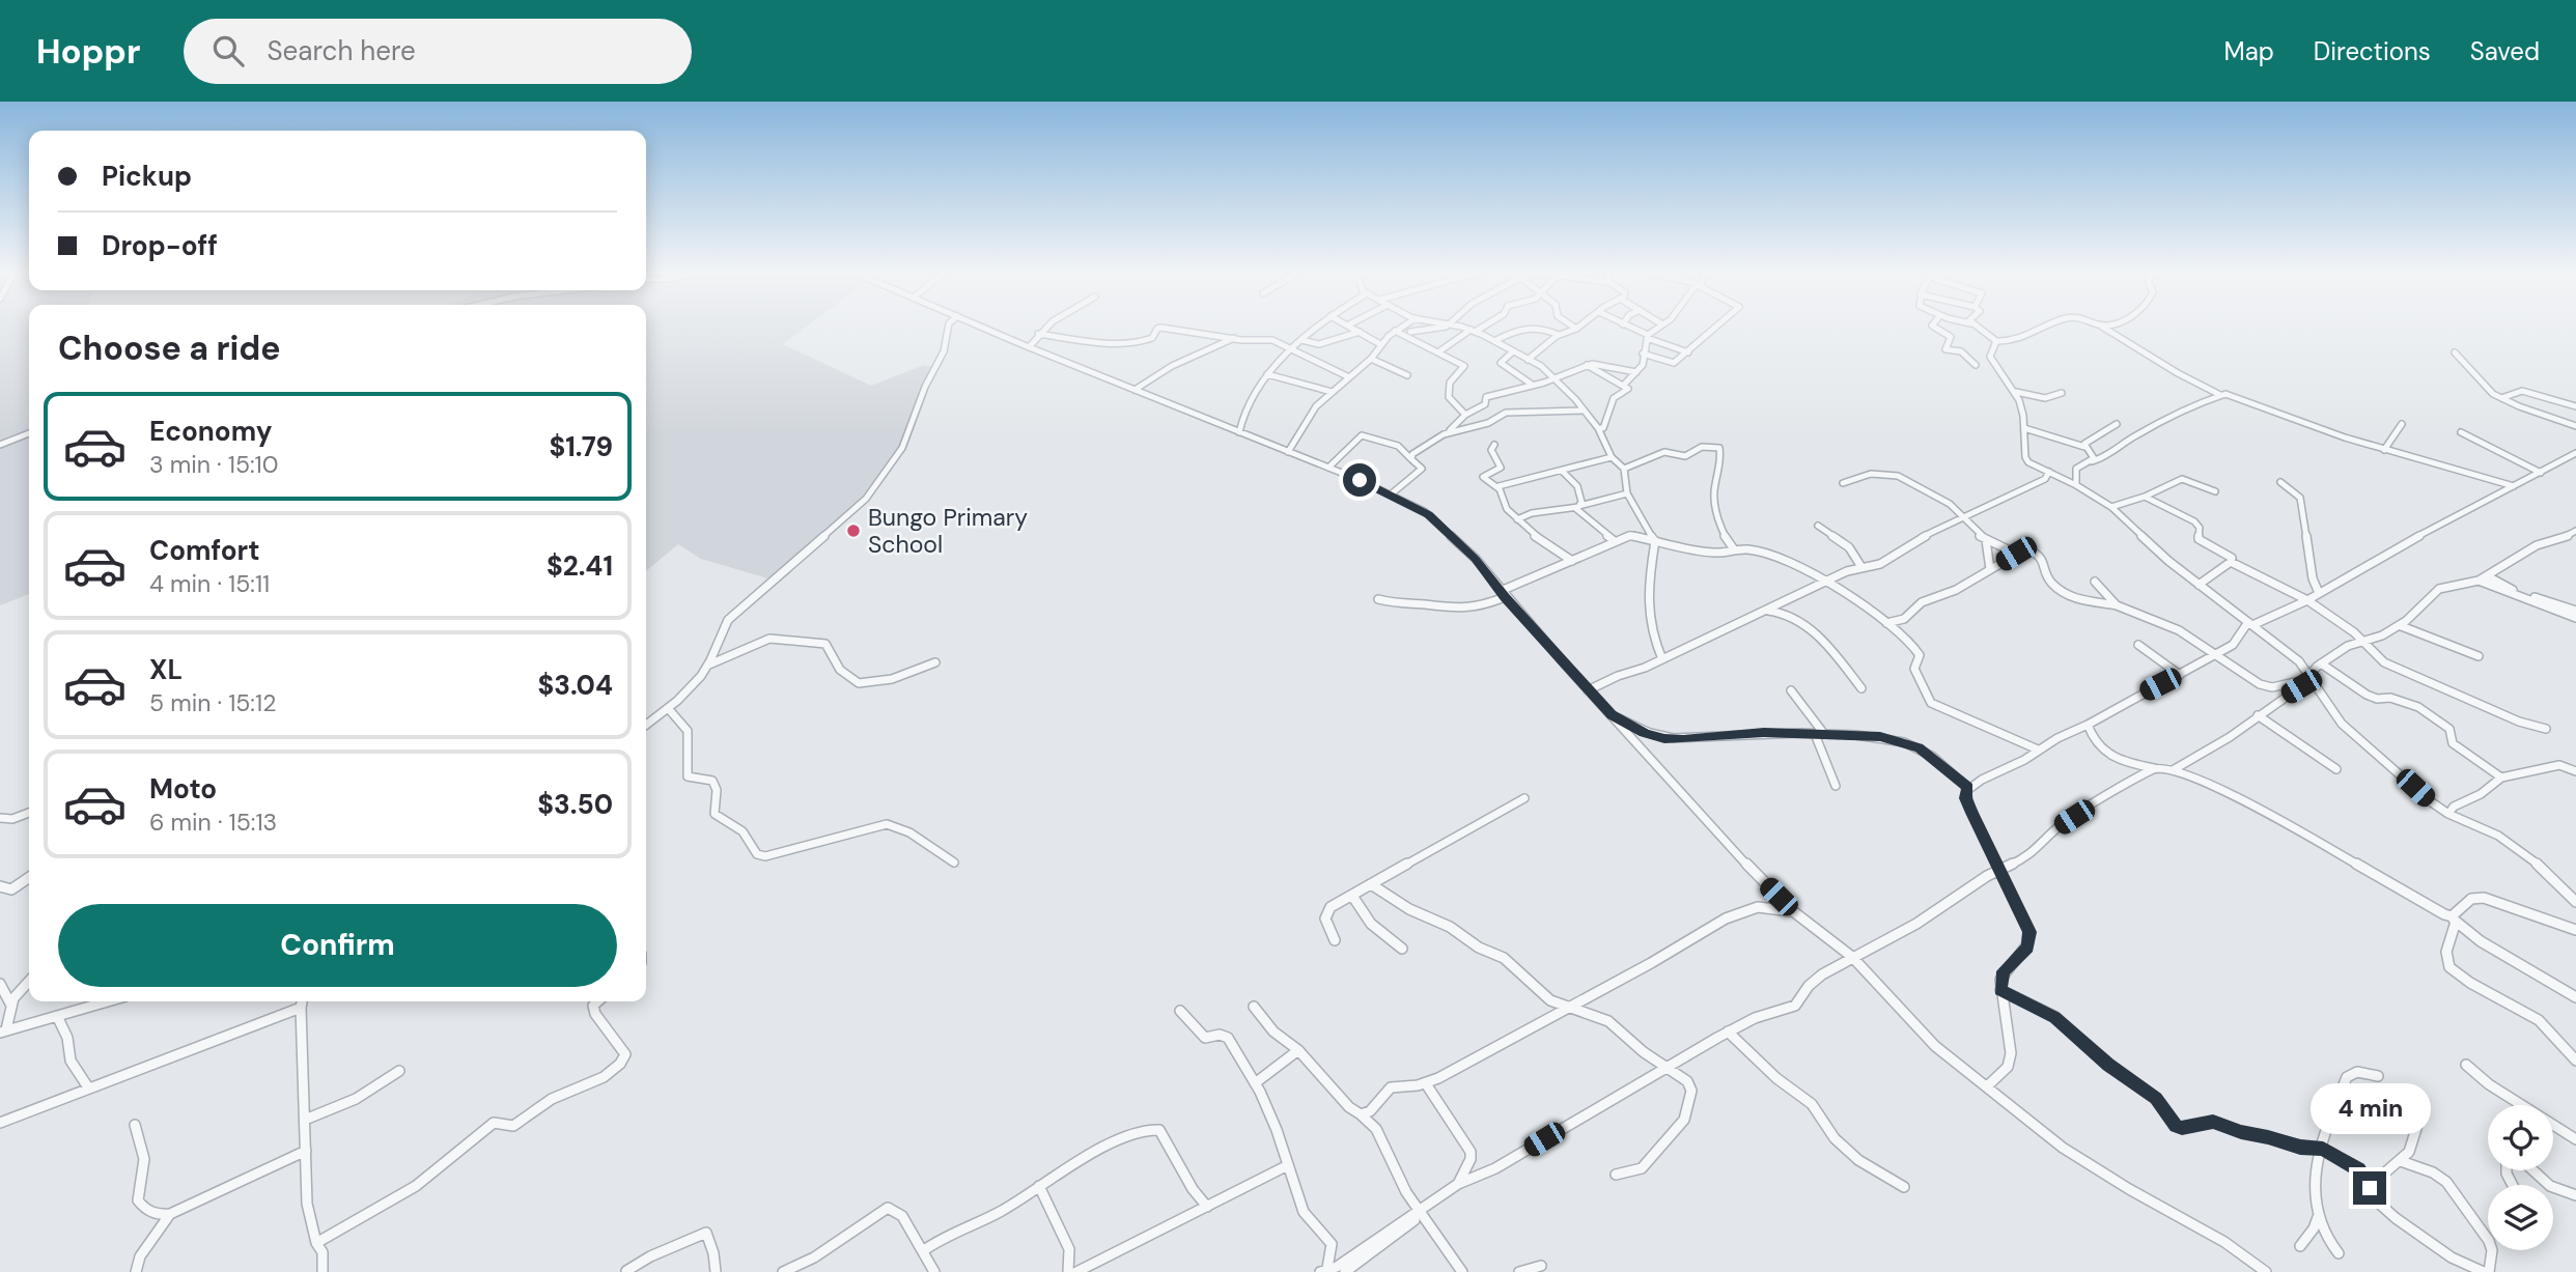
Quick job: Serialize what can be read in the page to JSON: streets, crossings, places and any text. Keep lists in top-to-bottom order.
{
  "places": ["Bungo Primary School"],
  "page": {
    "header": "Hoppr",
    "search": "Search here",
    "nav": ["Map", "Directions", "Saved"],
    "banner": ["Pickup", "Drop-off"],
    "heading": "Choose a ride",
    "list": [
      {
        "name": "Economy",
        "note": "3 min · 15:10",
        "value": "$1.79"
      },
      {
        "name": "Comfort",
        "note": "4 min · 15:11",
        "value": "$2.41"
      },
      {
        "name": "XL",
        "note": "5 min · 15:12",
        "value": "$3.04"
      },
      {
        "name": "Moto",
        "note": "6 min · 15:13",
        "value": "$3.50"
      }
    ],
    "buttons": "Confirm",
    "bubble": "4 min"
  }
}
